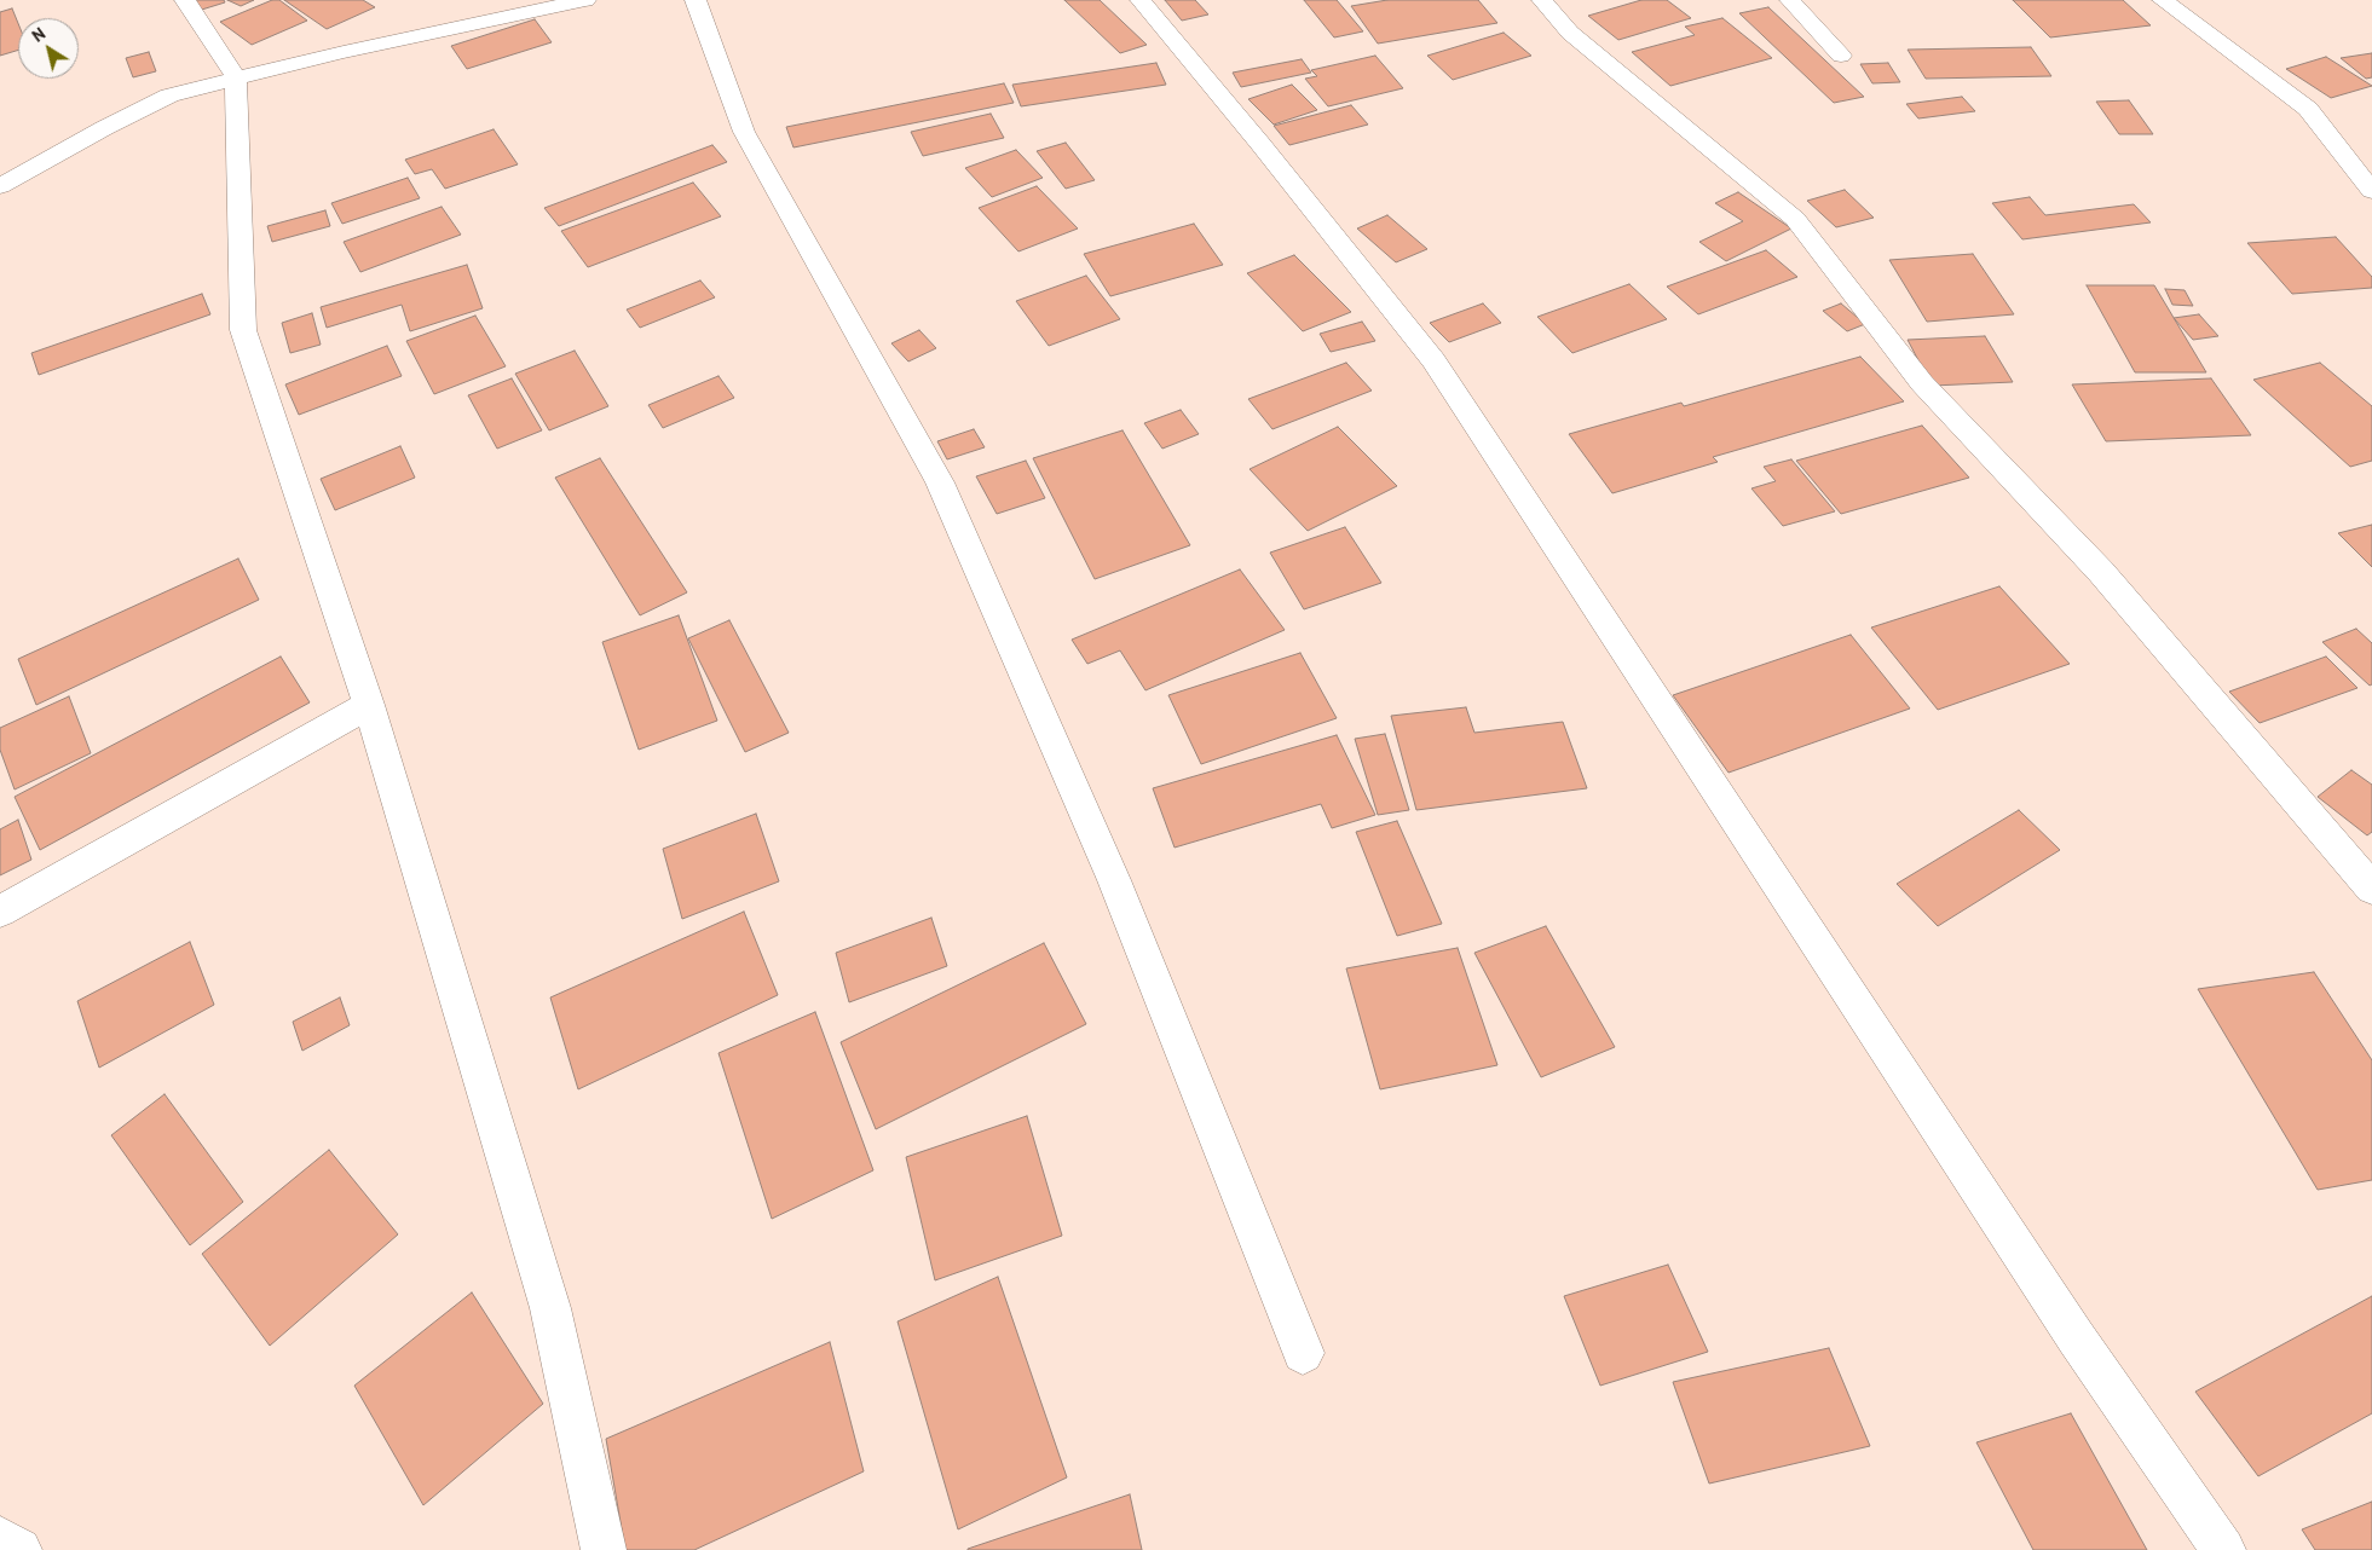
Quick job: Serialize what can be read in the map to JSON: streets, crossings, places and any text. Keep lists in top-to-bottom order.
{
  "north": "top left"
}
